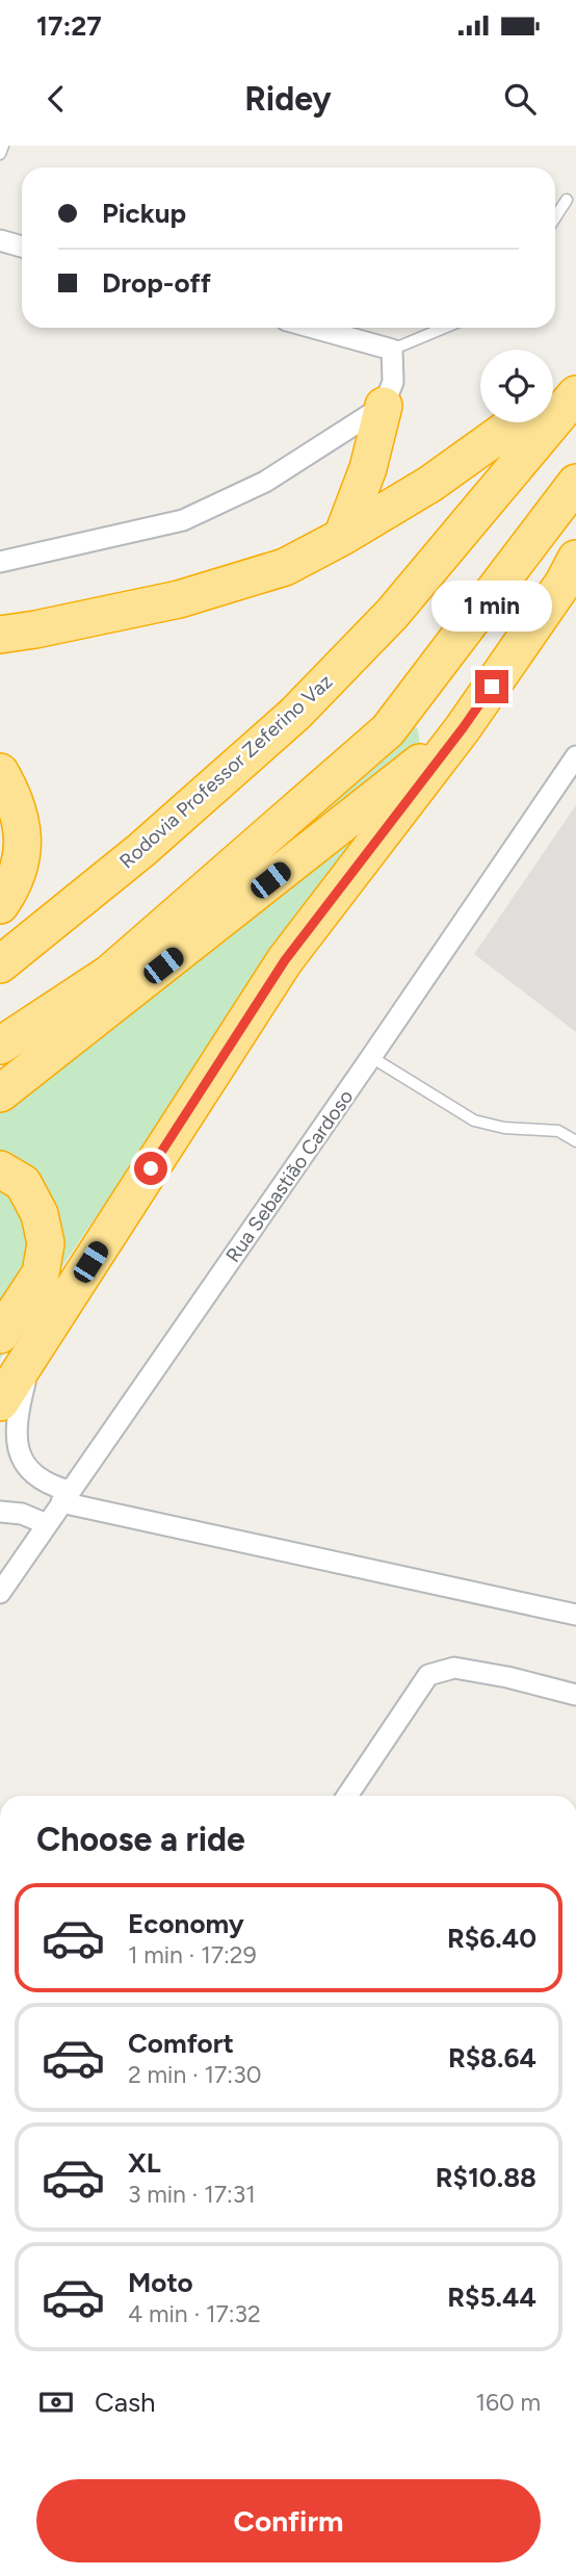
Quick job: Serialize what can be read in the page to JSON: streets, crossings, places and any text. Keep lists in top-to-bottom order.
{
  "streets": {
    "highway": ["Rodovia Professor Zeferino Vaz"],
    "street": ["Rua Sebastião Cardoso"]
  },
  "page": {
    "status": "17:27",
    "header": "Ridey",
    "banner": ["Pickup", "Drop-off"],
    "bubble": "1 min",
    "heading": "Choose a ride",
    "list": [
      {
        "name": "Economy",
        "note": "1 min · 17:29",
        "value": "R$6.40"
      },
      {
        "name": "Comfort",
        "note": "2 min · 17:30",
        "value": "R$8.64"
      },
      {
        "name": "XL",
        "note": "3 min · 17:31",
        "value": "R$10.88"
      },
      {
        "name": "Moto",
        "note": "4 min · 17:32",
        "value": "R$5.44"
      }
    ],
    "pay": ["Cash", "160 m"],
    "buttons": "Confirm"
  }
}
